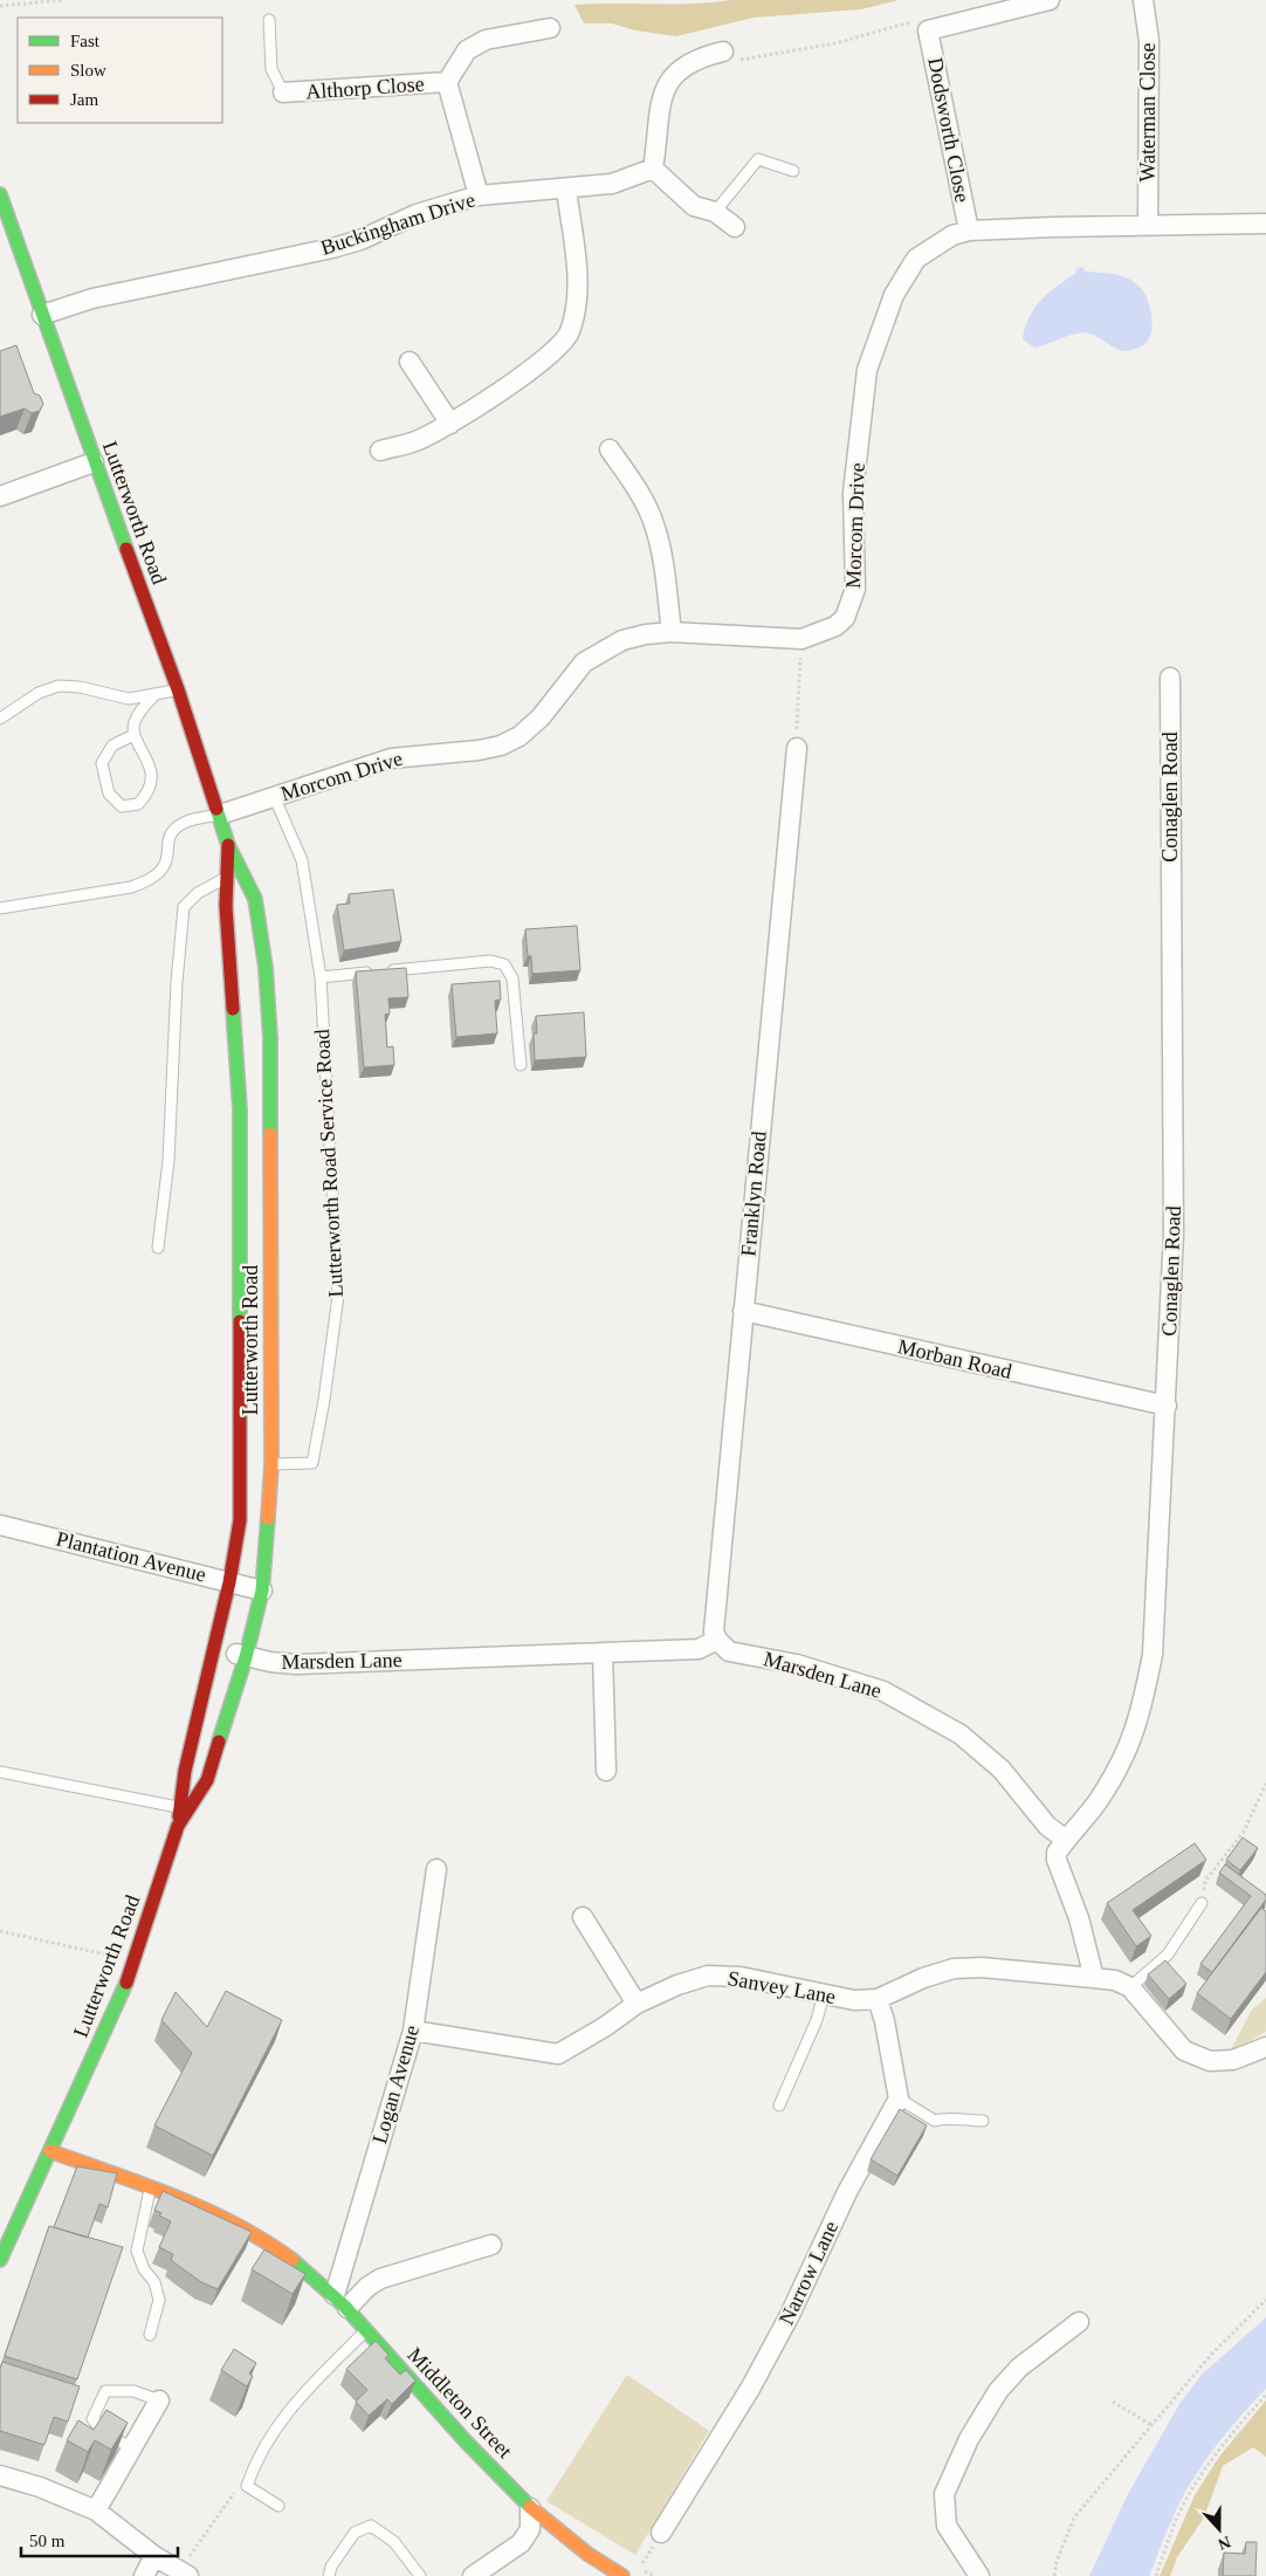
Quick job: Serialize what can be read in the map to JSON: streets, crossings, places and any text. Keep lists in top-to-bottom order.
{
  "streets": {
    "main road": ["Lutterworth Road", "Middleton Street"],
    "street": [
      "Althorp Close",
      "Waterman Close",
      "Dodsworth Close",
      "Buckingham Drive",
      "Morcom Drive",
      "Conaglen Road",
      "Franklyn Road",
      "Morban Road",
      "Plantation Avenue",
      "Marsden Lane",
      "Sanvey Lane",
      "Logan Avenue",
      "Narrow Lane"
    ],
    "lane": ["Lutterworth Road Service Road"]
  },
  "crossings": [
    ["Althorp Close", "Buckingham Drive"],
    ["Waterman Close", "Morcom Drive"],
    ["Dodsworth Close", "Morcom Drive"],
    ["Buckingham Drive", "Lutterworth Road"],
    ["Lutterworth Road", "Morcom Drive"],
    ["Lutterworth Road", "Lutterworth Road Service Road"],
    ["Lutterworth Road", "Plantation Avenue"],
    ["Lutterworth Road", "Marsden Lane"],
    ["Lutterworth Road", "Middleton Street"],
    ["Morcom Drive", "Lutterworth Road Service Road"],
    ["Conaglen Road", "Morban Road"],
    ["Conaglen Road", "Marsden Lane"],
    ["Franklyn Road", "Morban Road"],
    ["Franklyn Road", "Marsden Lane"],
    ["Sanvey Lane", "Logan Avenue"],
    ["Logan Avenue", "Middleton Street"]
  ],
  "legend": ["Fast", "Slow", "Jam"],
  "scale_bar": "50 m",
  "north": "bottom"
}
